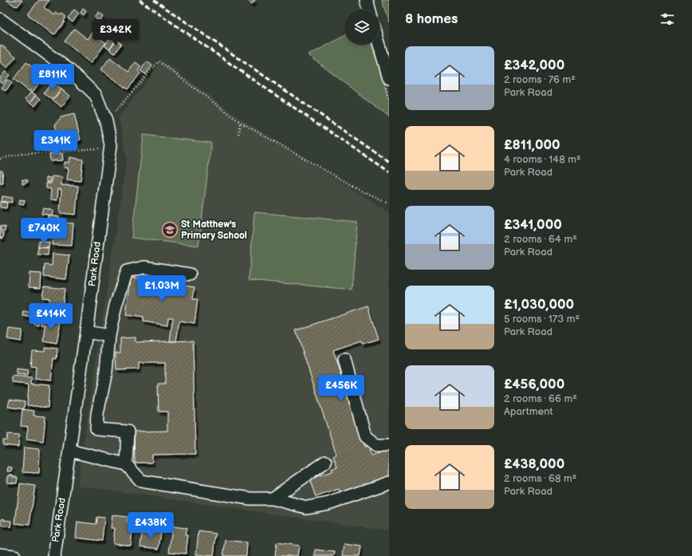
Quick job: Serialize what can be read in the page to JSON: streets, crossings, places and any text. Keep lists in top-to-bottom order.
{
  "streets": {
    "street": ["Park Road"]
  },
  "places": {
    "school or university": ["St Matthew's Primary School"]
  },
  "page": {
    "heading": "8 homes",
    "price": [
      "£342K",
      "£811K",
      "£341K",
      "£740K",
      "£1.03M",
      "£414K",
      "£456K",
      "£438K"
    ],
    "list": [
      {
        "name": "£342,000",
        "note": "2 rooms · 76 m² · Park Road"
      },
      {
        "name": "£811,000",
        "note": "4 rooms · 148 m² · Park Road"
      },
      {
        "name": "£341,000",
        "note": "2 rooms · 64 m² · Park Road"
      },
      {
        "name": "£1,030,000",
        "note": "5 rooms · 173 m² · Park Road"
      },
      {
        "name": "£456,000",
        "note": "2 rooms · 66 m² · Apartment"
      },
      {
        "name": "£438,000",
        "note": "2 rooms · 68 m² · Park Road"
      }
    ]
  }
}
